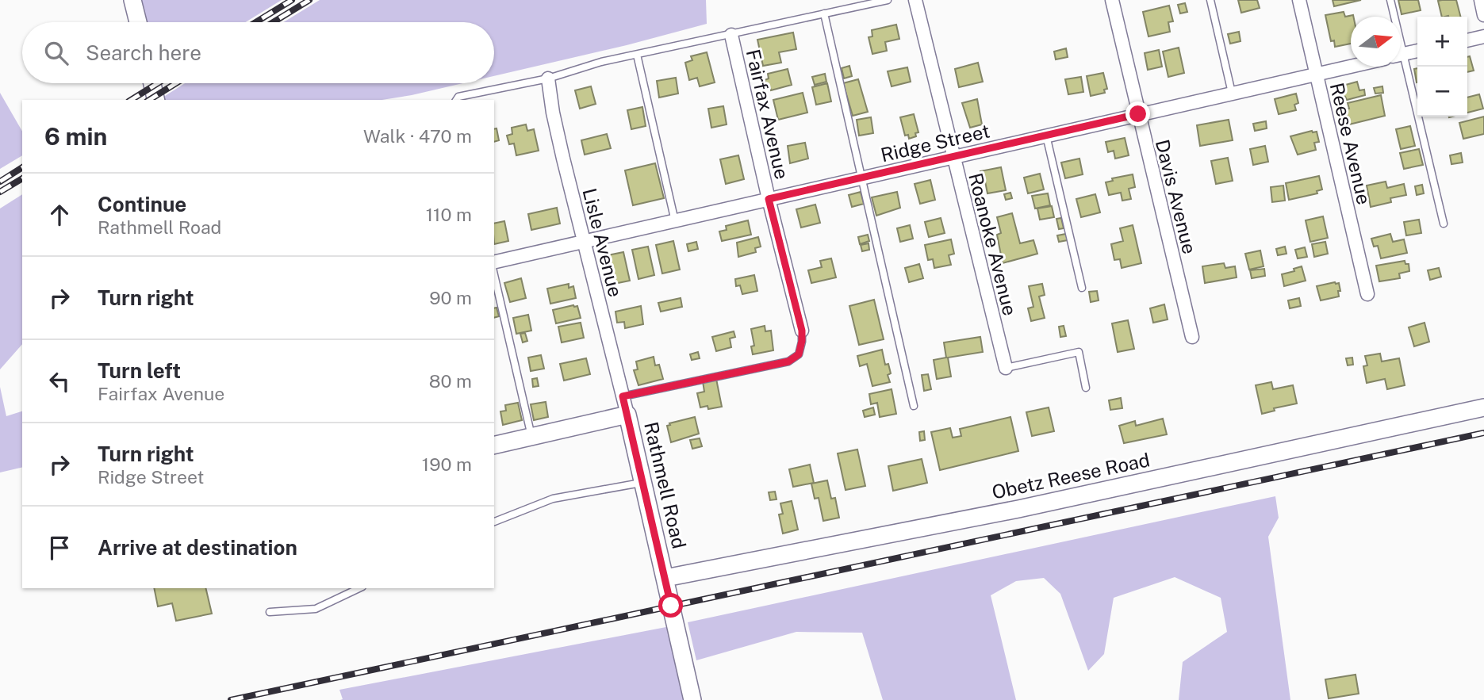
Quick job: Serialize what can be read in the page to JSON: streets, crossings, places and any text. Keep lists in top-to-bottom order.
{
  "streets": {
    "street": [
      "Fairfax Avenue",
      "Ridge Street",
      "Reese Avenue",
      "Davis Avenue",
      "Lisle Avenue",
      "Roanoke Avenue",
      "Obetz Reese Road",
      "Rathmell Road"
    ]
  },
  "crossings": [
    ["Fairfax Avenue", "Ridge Street"],
    ["Ridge Street", "Reese Avenue"],
    ["Ridge Street", "Davis Avenue"],
    ["Ridge Street", "Lisle Avenue"],
    ["Ridge Street", "Roanoke Avenue"],
    ["Lisle Avenue", "Rathmell Road"],
    ["Obetz Reese Road", "Rathmell Road"]
  ],
  "north": "right",
  "page": {
    "map_buttons": ["+", "−"],
    "search": "Search here",
    "heading": ["6 min", "Walk · 470 m"],
    "list": [
      ["Continue", "Rathmell Road", "110 m"],
      ["Turn right", "90 m"],
      ["Turn left", "Fairfax Avenue", "80 m"],
      ["Turn right", "Ridge Street", "190 m"],
      "Arrive at destination"
    ]
  }
}
